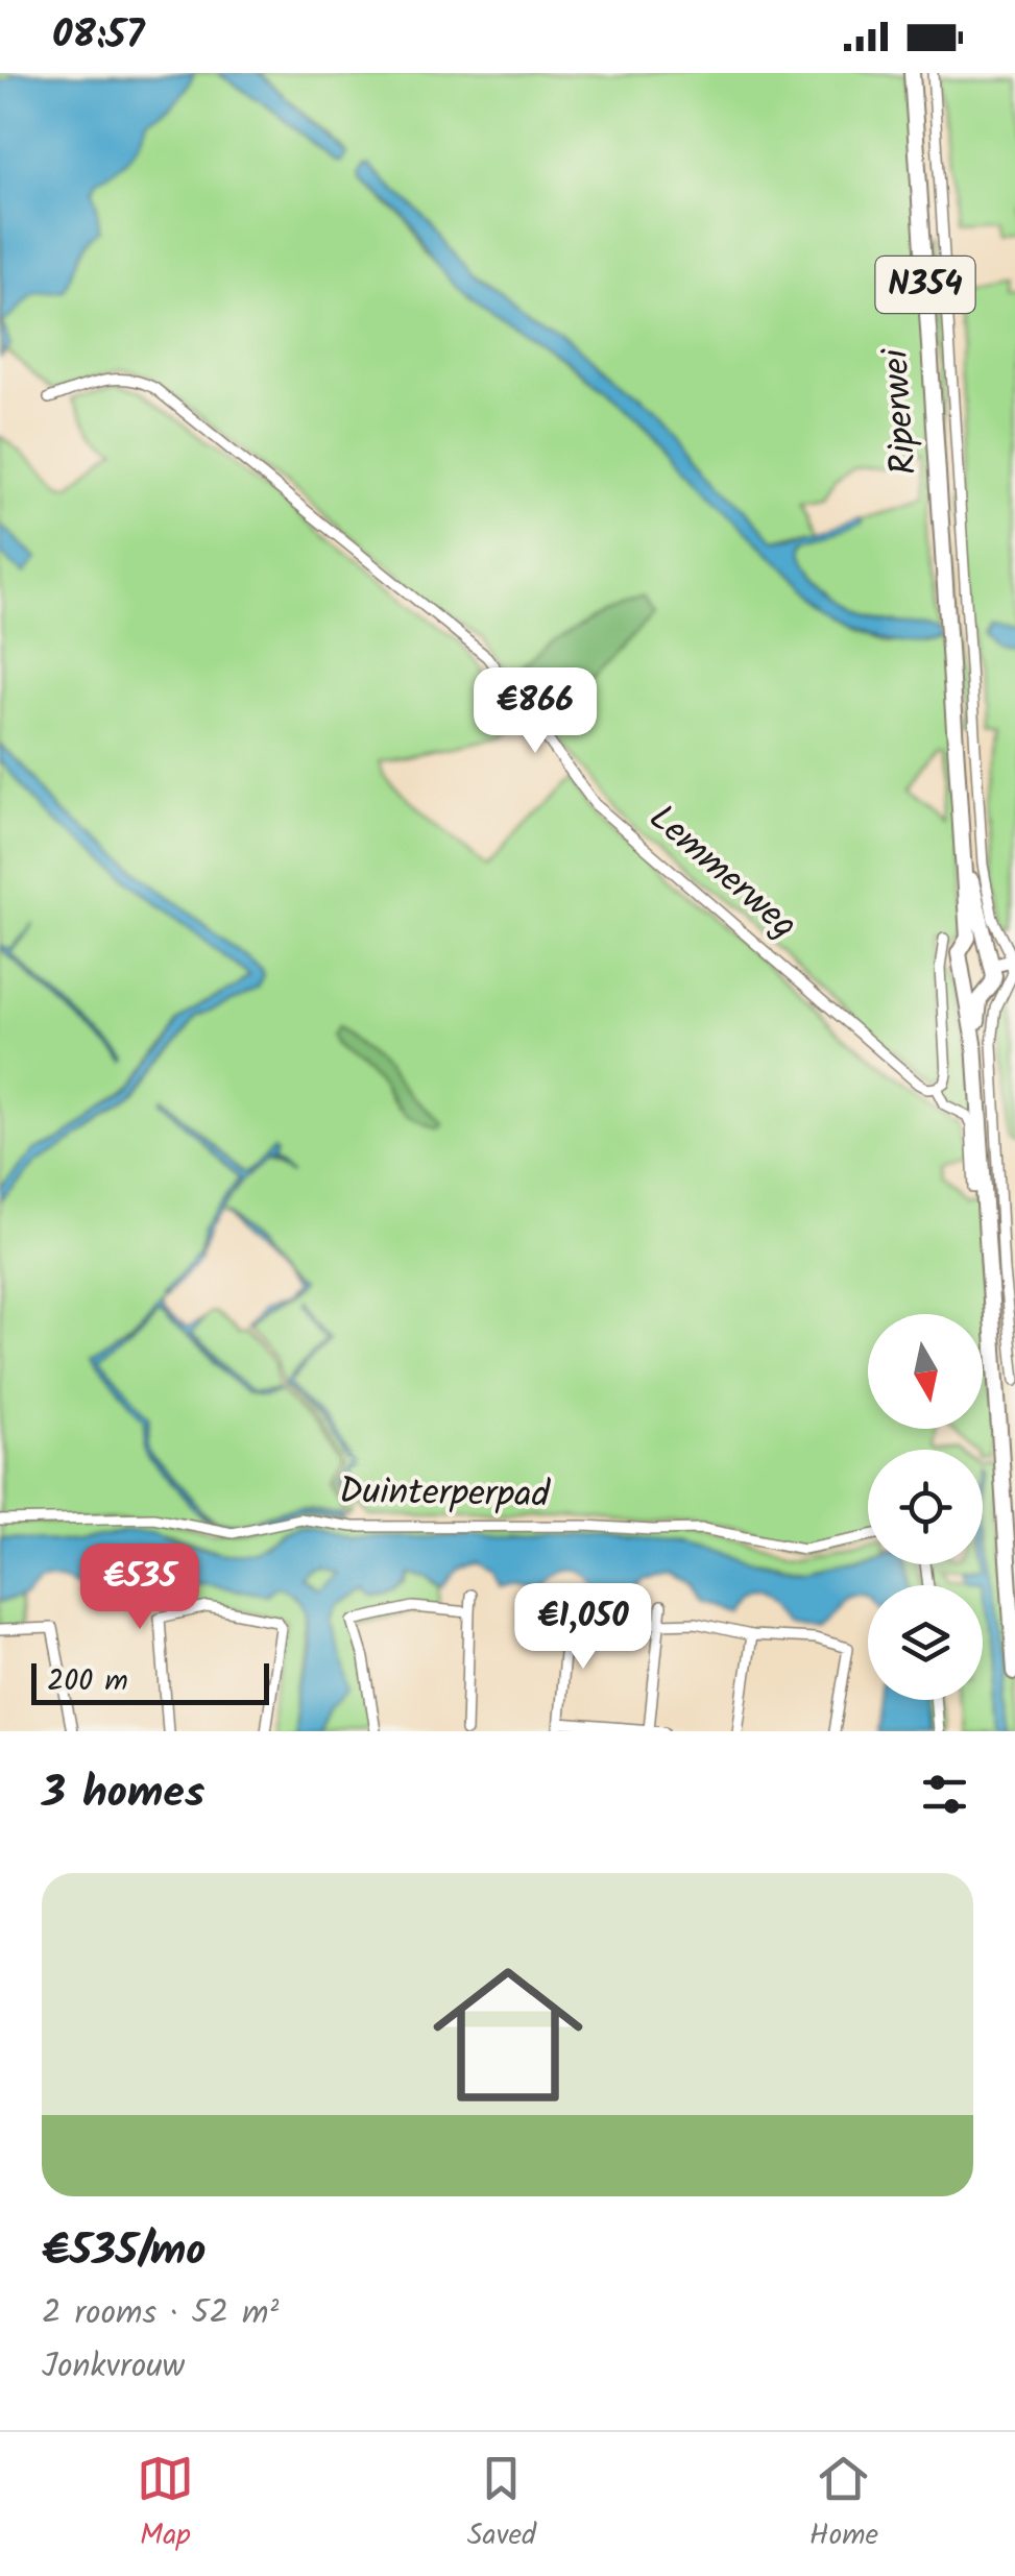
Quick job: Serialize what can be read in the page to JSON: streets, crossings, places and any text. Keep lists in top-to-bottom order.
{
  "streets": {
    "main road": ["N354", "Riperwei"],
    "street": ["Lemmerweg", "Duinterperpad"]
  },
  "crossings": [
    ["N354", "Riperwei"]
  ],
  "scale_bar": "200 m",
  "north": "bottom",
  "page": {
    "status": "08:57",
    "price": ["€866", "€535", "€1,050"],
    "scale": "200 m",
    "heading": "3 homes",
    "list": [
      {
        "name": "€535/mo",
        "note": "2 rooms · 52 m² · Jonkvrouw"
      }
    ],
    "tabs": ["Map", "Saved", "Home"]
  }
}
